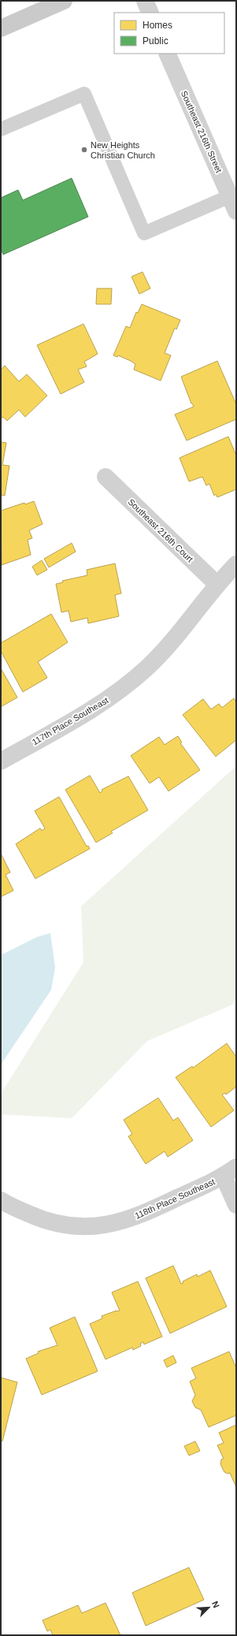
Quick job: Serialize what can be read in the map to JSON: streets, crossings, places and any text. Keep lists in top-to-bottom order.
{
  "streets": {
    "street": [
      "Southeast 216th Street",
      "Southeast 216th Court",
      "117th Place Southeast",
      "118th Place Southeast"
    ]
  },
  "crossings": [
    ["Southeast 216th Court", "117th Place Southeast"]
  ],
  "places": ["New Heights Christian Church"],
  "legend": ["Homes", "Public"],
  "north": "top right"
}
